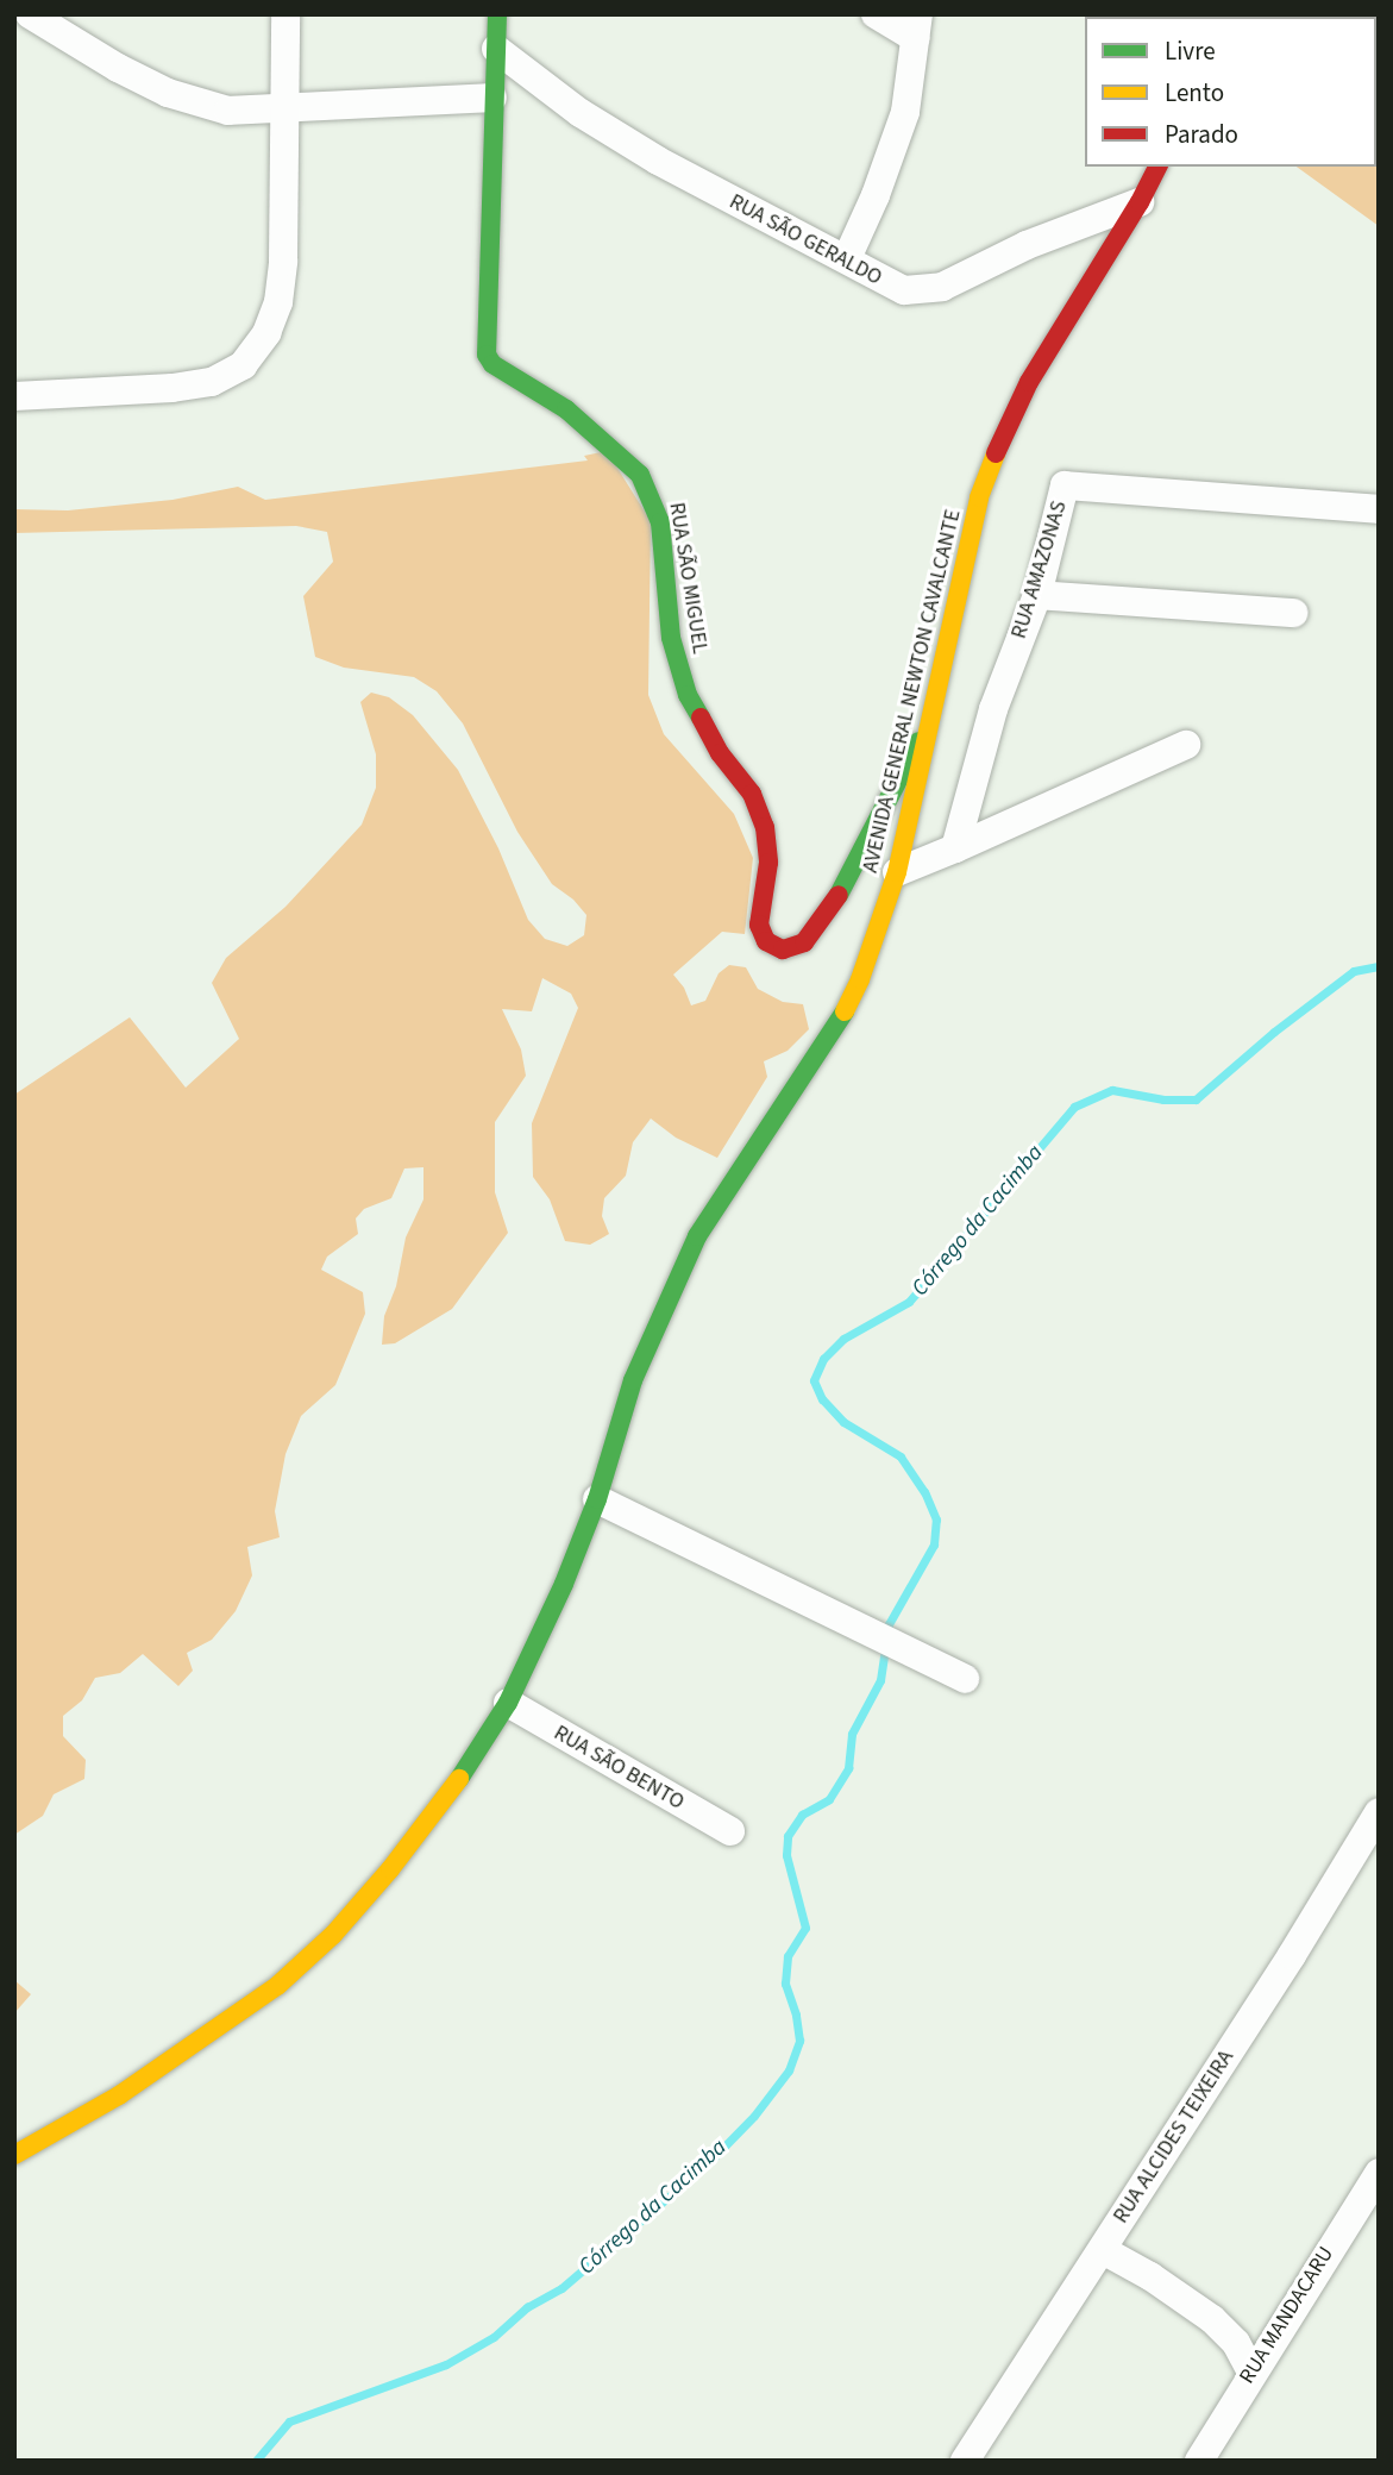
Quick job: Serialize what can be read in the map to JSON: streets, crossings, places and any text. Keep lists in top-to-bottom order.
{
  "streets": {
    "main road": ["RUA SÃO MIGUEL", "AVENIDA GENERAL NEWTON CAVALCANTE"],
    "street": [
      "RUA SÃO GERALDO",
      "RUA AMAZONAS",
      "RUA SÃO BENTO",
      "RUA ALCIDES TEIXEIRA",
      "RUA MANDACARU"
    ]
  },
  "crossings": [
    ["RUA SÃO GERALDO", "RUA SÃO MIGUEL"],
    ["RUA SÃO GERALDO", "AVENIDA GENERAL NEWTON CAVALCANTE"],
    ["RUA SÃO MIGUEL", "AVENIDA GENERAL NEWTON CAVALCANTE"],
    ["AVENIDA GENERAL NEWTON CAVALCANTE", "RUA SÃO BENTO"]
  ],
  "water": ["Córrego da Cacimba"],
  "legend": ["Livre", "Lento", "Parado"]
}
